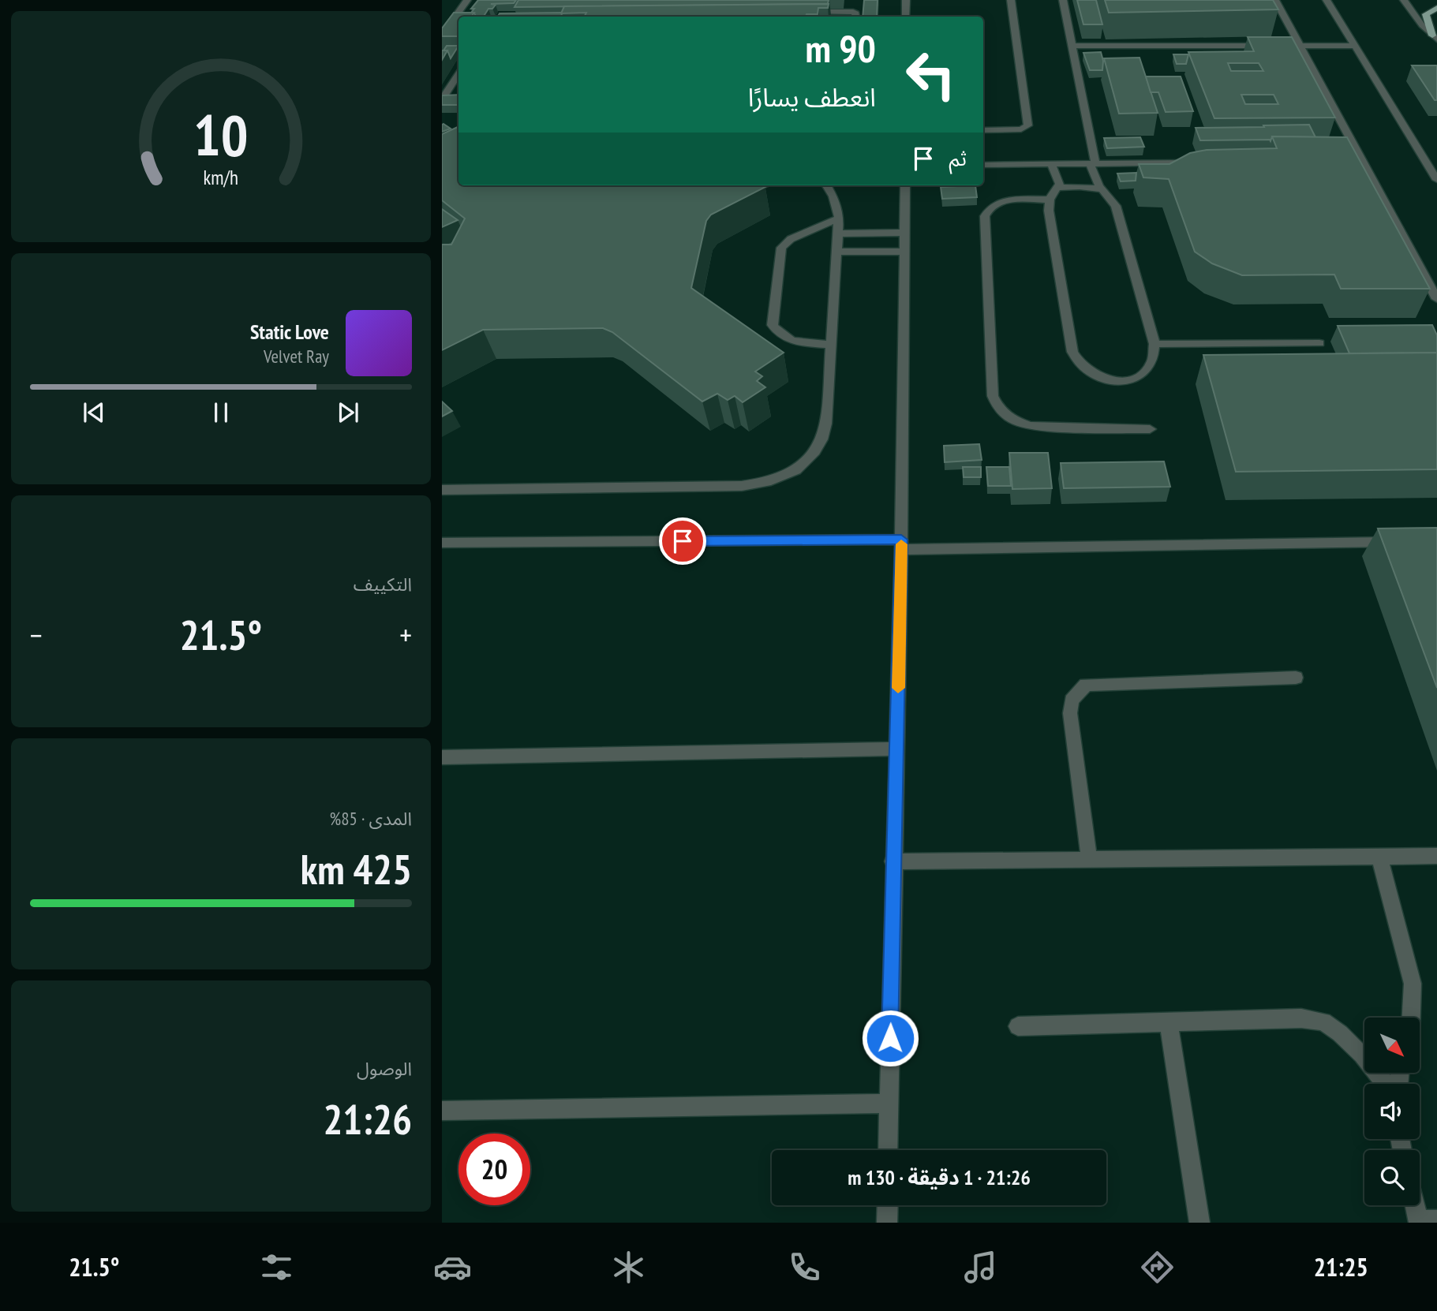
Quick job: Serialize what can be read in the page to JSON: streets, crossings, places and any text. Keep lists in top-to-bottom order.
{
  "north": "bottom right",
  "page": {
    "turn": ["90 m", "انعطف يسارًا"],
    "then": "ثم",
    "song": ["Static Love", "Velvet Ray"],
    "tile": [
      "التكييف",
      ["المدى · 85%", "425 km"],
      ["الوصول", "21:26"]
    ],
    "heat": ["−", "21.5°", "+"],
    "limit": "20",
    "trip": "21:26 · 1 دقيقة · 130 m",
    "tabs": ["21:25", "21.5°"],
    "gauge": ["10", "km/h"]
  }
}
